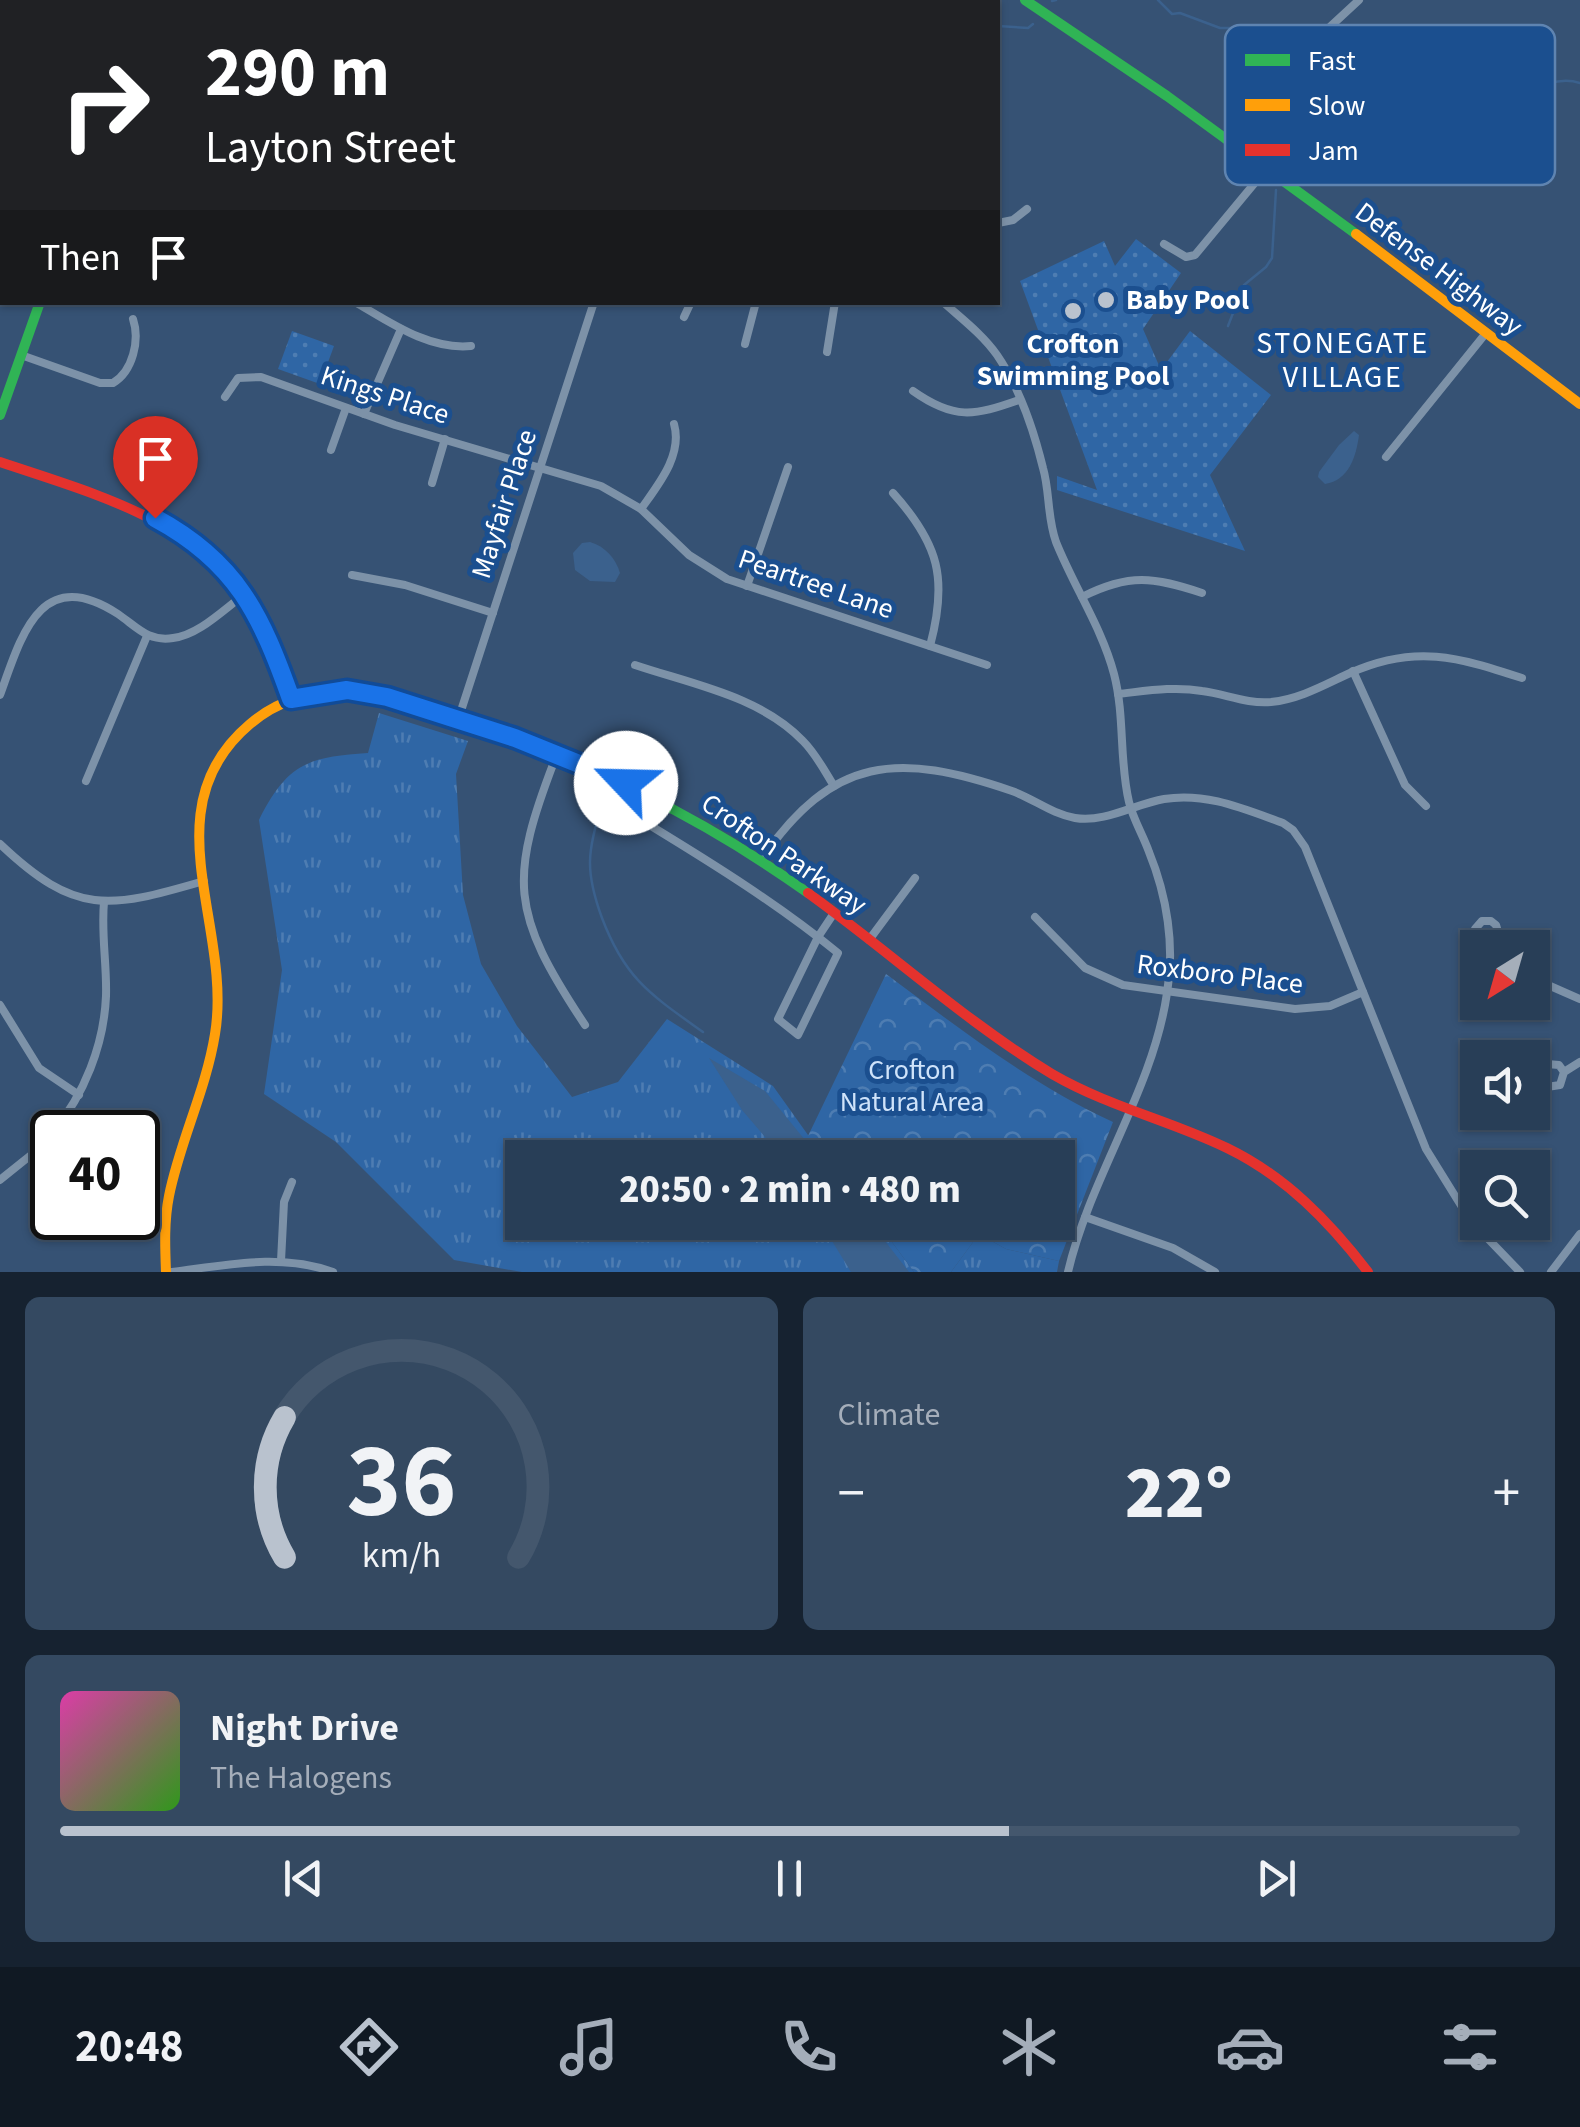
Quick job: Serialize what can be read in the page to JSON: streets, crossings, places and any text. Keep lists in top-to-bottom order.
{
  "streets": {
    "street": [
      "Defense Highway",
      "Kings Place",
      "Mayfair Place",
      "Peartree Lane",
      "Crofton Parkway",
      "Roxboro Place"
    ]
  },
  "crossings": [
    ["Kings Place", "Mayfair Place"],
    ["Kings Place", "Peartree Lane"],
    ["Mayfair Place", "Peartree Lane"],
    ["Mayfair Place", "Crofton Parkway"]
  ],
  "districts": ["STONEGATE VILLAGE"],
  "parks": ["Crofton Natural Area"],
  "places": ["Baby Pool", "Crofton Swimming Pool"],
  "legend": ["Fast", "Slow", "Jam"],
  "north": "bottom left",
  "page": {
    "turn": ["290 m", "Layton Street"],
    "then": "Then",
    "limit": "40",
    "trip": "20:50 · 2 min · 480 m",
    "tile": "Climate",
    "heat": ["−", "22°", "+"],
    "song": ["Night Drive", "The Halogens"],
    "tabs": "20:48",
    "gauge": ["36", "km/h"]
  }
}
